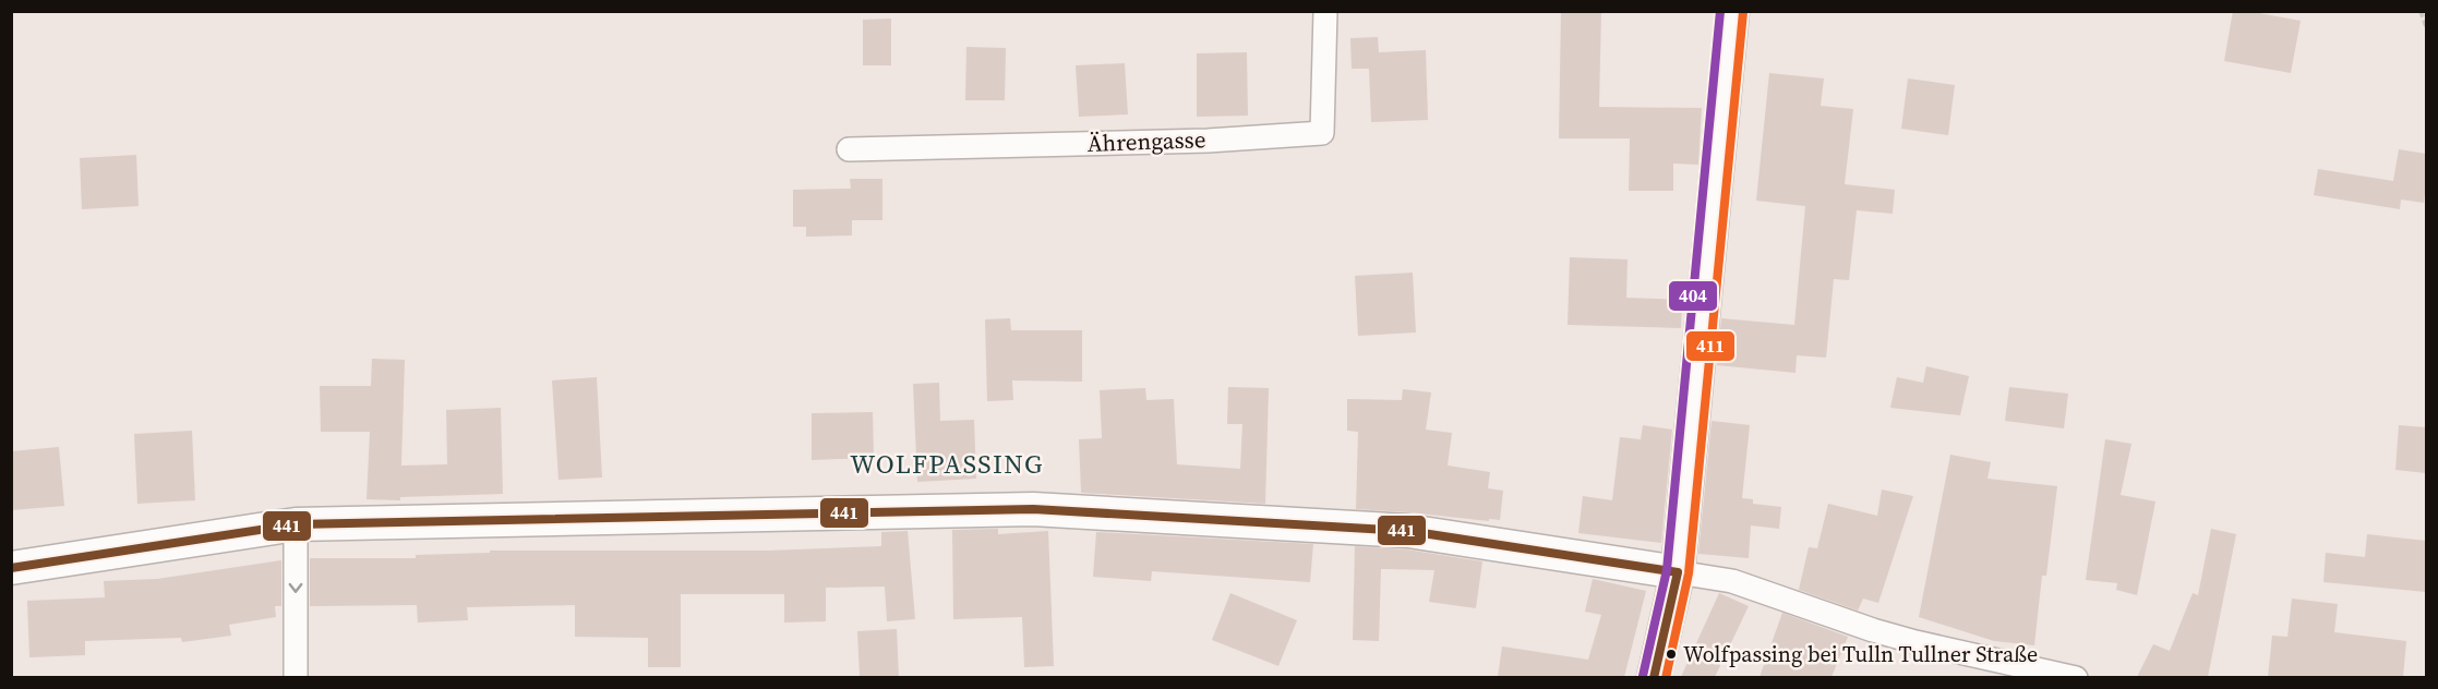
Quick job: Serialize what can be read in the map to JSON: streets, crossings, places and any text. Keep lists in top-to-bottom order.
{
  "streets": {
    "street": ["Ährengasse"]
  },
  "districts": ["WOLFPASSING"],
  "places": ["Wolfpassing bei Tulln Tullner Straße"],
  "lines": ["transit line 404", "transit line 411", "transit line 441"]
}
